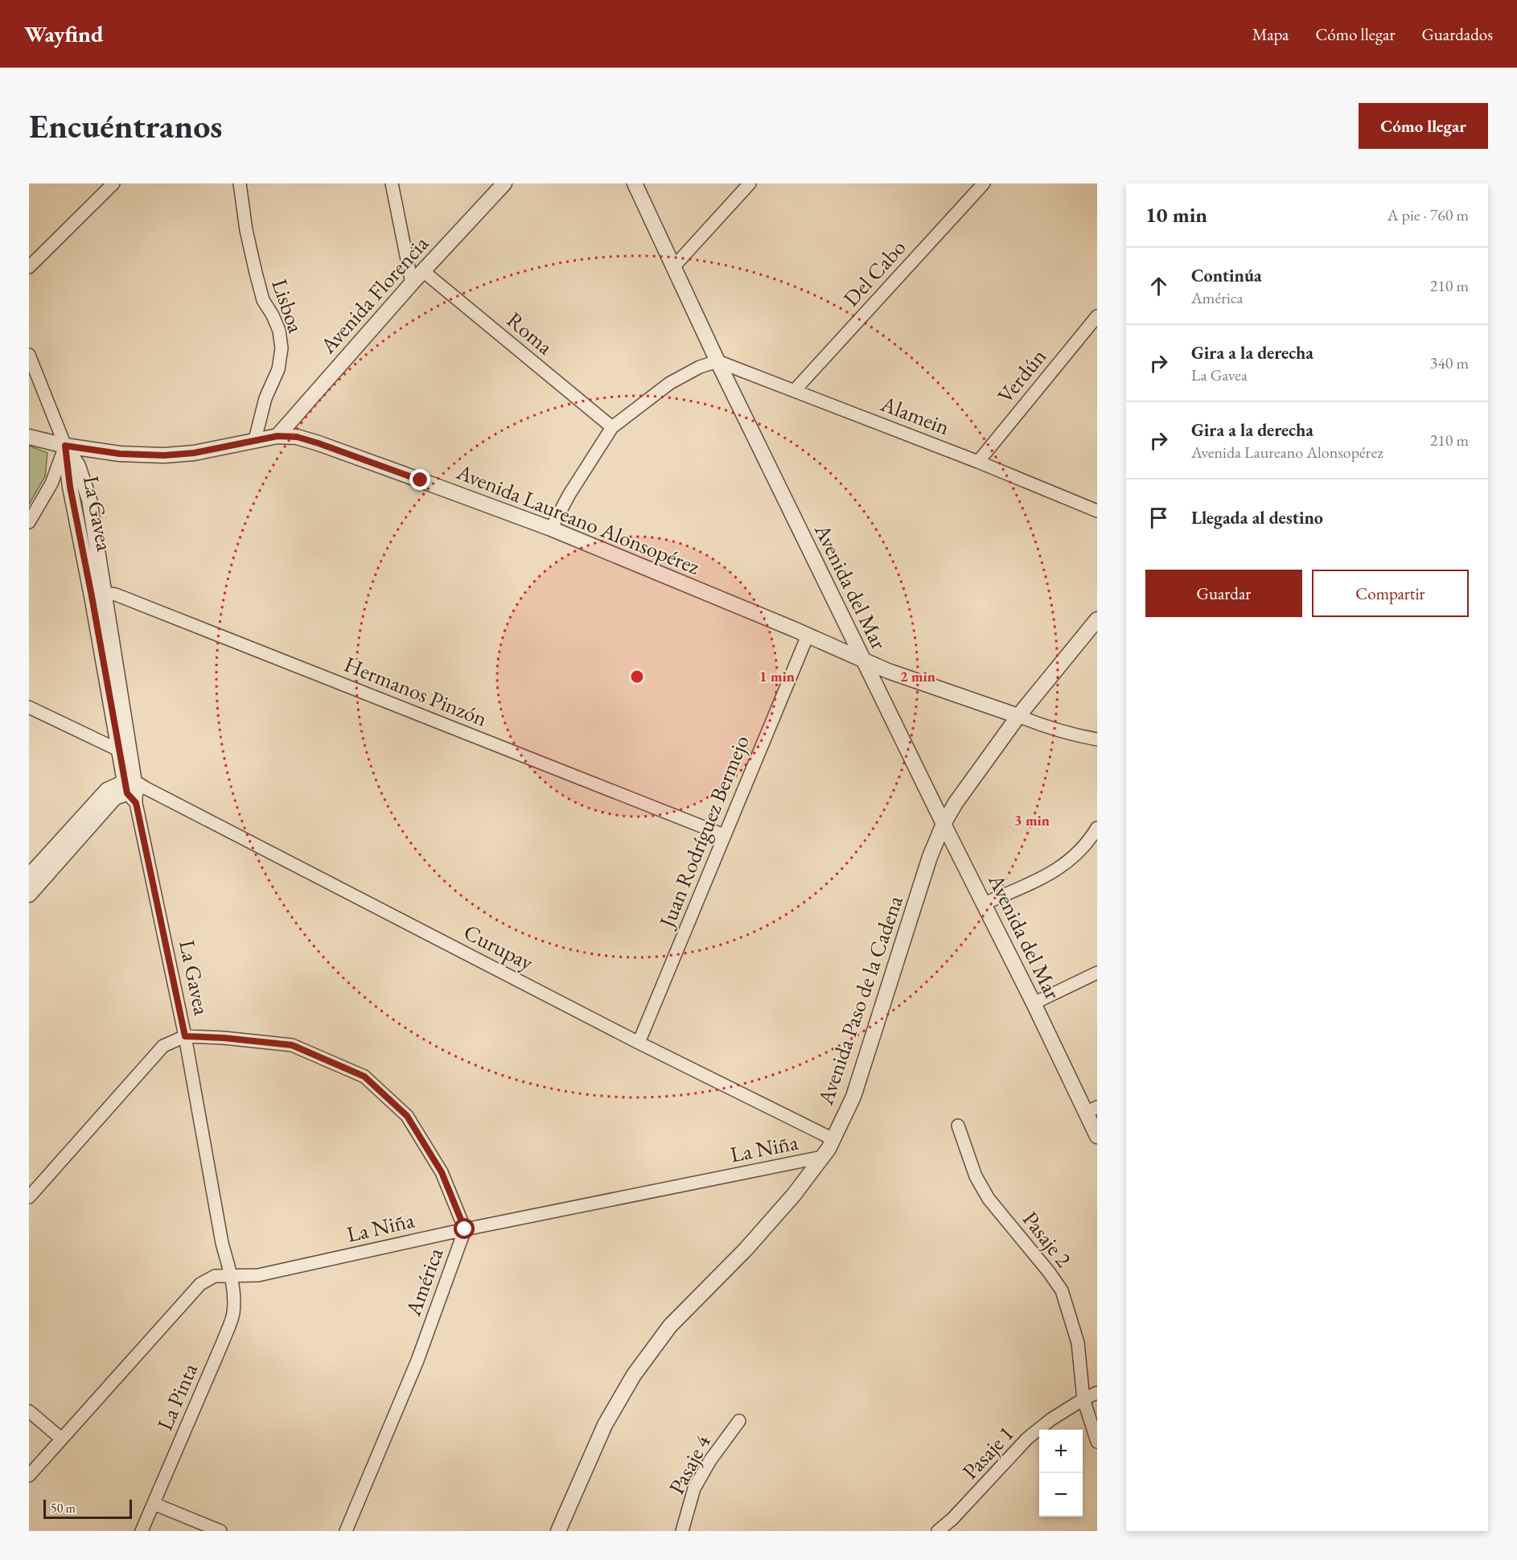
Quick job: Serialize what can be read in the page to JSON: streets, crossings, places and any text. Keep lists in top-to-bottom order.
{
  "streets": {
    "street": [
      "Del Cabo",
      "Avenida Florencia",
      "Lisboa",
      "Roma",
      "Verdún",
      "Alamein",
      "La Gavea",
      "Avenida Laureano Alonsopérez",
      "Avenida del Mar",
      "Hermanos Pinzón",
      "Juan Rodríguez Bermejo",
      "Curupay",
      "Avenida Paso de la Cadena",
      "La Niña",
      "Pasaje 2",
      "América",
      "La Pinta",
      "Pasaje 1",
      "Pasaje 4"
    ]
  },
  "crossings": [
    ["Del Cabo", "Alamein"],
    ["Avenida Florencia", "Roma"],
    ["Avenida Florencia", "Avenida Laureano Alonsopérez"],
    ["Lisboa", "Avenida Laureano Alonsopérez"],
    ["Verdún", "Alamein"],
    ["Alamein", "Avenida del Mar"],
    ["La Gavea", "Avenida Laureano Alonsopérez"],
    ["La Gavea", "Hermanos Pinzón"],
    ["La Gavea", "Curupay"],
    ["La Gavea", "La Niña"],
    ["La Gavea", "América"],
    ["La Gavea", "La Pinta"],
    ["Avenida Laureano Alonsopérez", "Avenida del Mar"],
    ["Avenida Laureano Alonsopérez", "Juan Rodríguez Bermejo"],
    ["Avenida Laureano Alonsopérez", "Avenida Paso de la Cadena"],
    ["Avenida del Mar", "Avenida Paso de la Cadena"],
    ["Hermanos Pinzón", "Juan Rodríguez Bermejo"],
    ["Juan Rodríguez Bermejo", "Curupay"],
    ["Curupay", "Avenida Paso de la Cadena"],
    ["Avenida Paso de la Cadena", "La Niña"],
    ["La Niña", "América"],
    ["La Niña", "La Pinta"],
    ["Pasaje 2", "Pasaje 1"]
  ],
  "scale_bar": "50 m",
  "page": {
    "header": "Wayfind",
    "nav": ["Mapa", "Cómo llegar", "Guardados"],
    "buttons": [
      "Cómo llegar",
      ["Guardar", "Compartir"]
    ],
    "title": "Encuéntranos",
    "heading": ["10 min", "A pie · 760 m"],
    "list": [
      ["Continúa", "América", "210 m"],
      ["Gira a la derecha", "La Gavea", "340 m"],
      ["Gira a la derecha", "Avenida Laureano Alonsopérez", "210 m"],
      "Llegada al destino"
    ],
    "map_buttons": ["+", "−"],
    "scale": "50 m"
  },
  "rings": ["1 min", "2 min", "3 min"]
}
